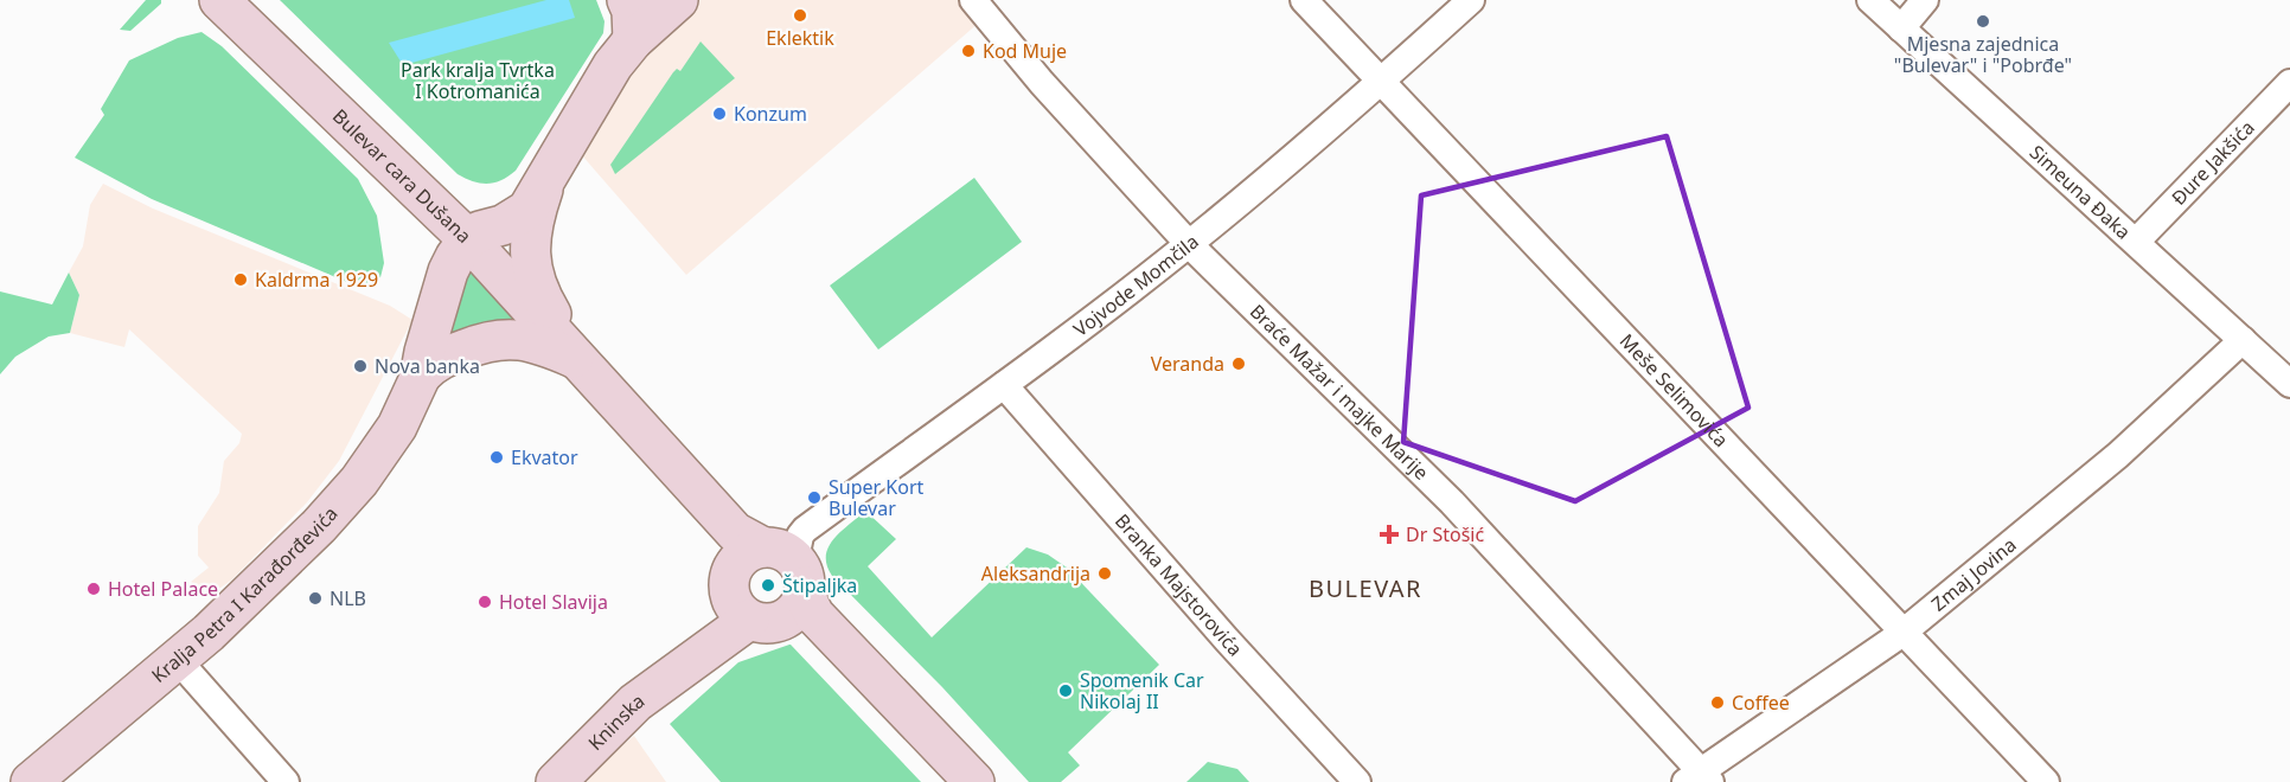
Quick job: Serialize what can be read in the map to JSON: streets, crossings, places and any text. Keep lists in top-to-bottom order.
{
  "streets": {
    "main road": ["Bulevar cara Dušana", "Kralja Petra I Karađorđevića", "Kninska"],
    "street": [
      "Đure Jakšića",
      "Simeuna Đaka",
      "Vojvode Momčila",
      "Braće Mažar i majke Marije",
      "Meše Selimovića",
      "Zmaj Jovina",
      "Branka Majstorovića"
    ]
  },
  "crossings": [
    ["Đure Jakšića", "Simeuna Đaka"],
    ["Bulevar cara Dušana", "Vojvode Momčila"],
    ["Bulevar cara Dušana", "Kralja Petra I Karađorđevića"],
    ["Simeuna Đaka", "Zmaj Jovina"],
    ["Vojvode Momčila", "Braće Mažar i majke Marije"],
    ["Vojvode Momčila", "Meše Selimovića"],
    ["Vojvode Momčila", "Branka Majstorovića"],
    ["Braće Mažar i majke Marije", "Zmaj Jovina"],
    ["Meše Selimovića", "Zmaj Jovina"]
  ],
  "districts": ["BULEVAR"],
  "parks": ["Park kralja Tvrtka I Kotromanića"],
  "places": {
    "other": [
      "Eklektik",
      "Mjesna zajednica \"Bulevar\" i \"Pobrđe\"",
      "Kod Muje",
      "Konzum",
      "Kaldrma 1929",
      "Veranda",
      "Nova banka",
      "Ekvator",
      "Super Kort Bulevar",
      "Aleksandrija",
      "Štipaljka",
      "Hotel Palace",
      "NLB",
      "Hotel Slavija",
      "Spomenik Car Nikolaj II",
      "Coffee"
    ],
    "health": ["Dr Stošić"]
  }
}
